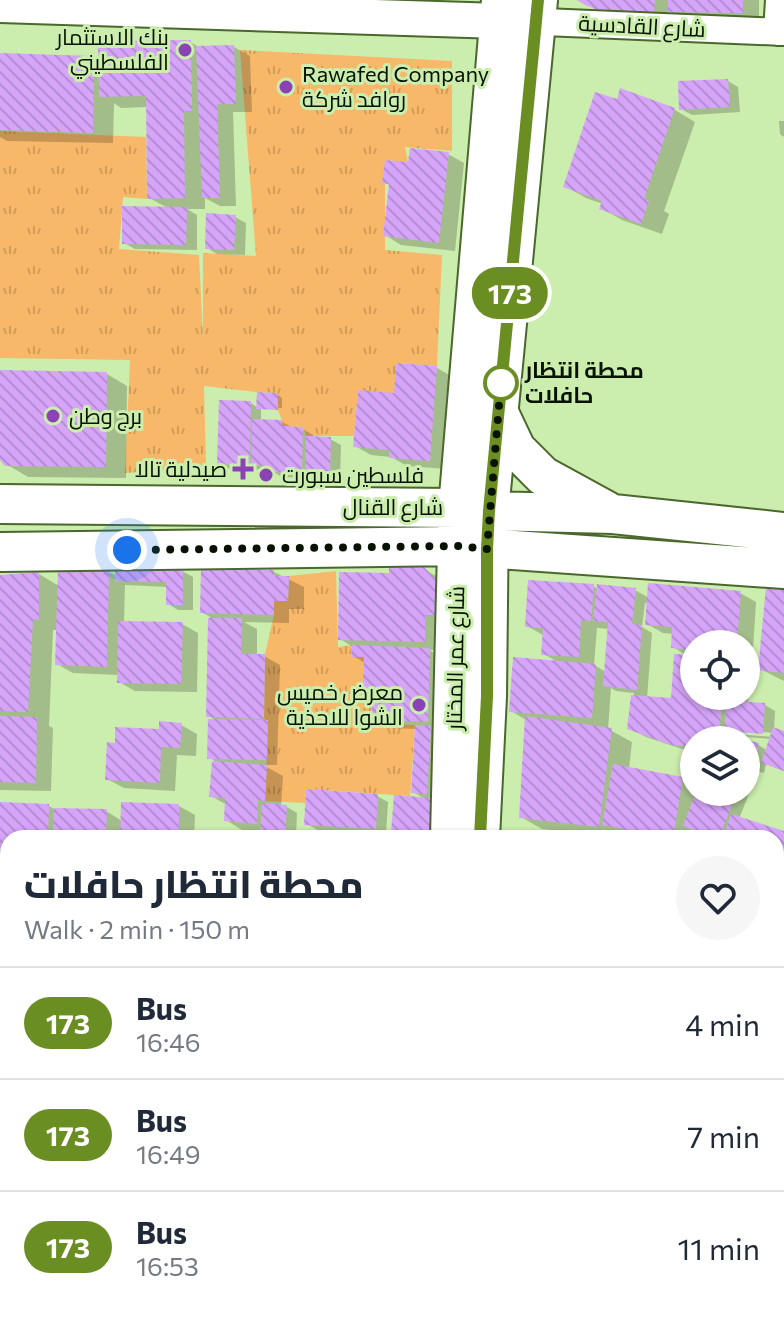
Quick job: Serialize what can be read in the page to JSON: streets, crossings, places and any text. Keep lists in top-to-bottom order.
{
  "streets": {
    "main road": ["شارع القنال", "شارع عمر المختار"],
    "street": ["شارع القادسية"]
  },
  "crossings": [
    ["شارع القادسية", "شارع عمر المختار"],
    ["شارع القنال", "شارع عمر المختار"]
  ],
  "places": {
    "other": [
      "بنك الاستثمار الفلسطيني",
      "Rawafed Company روافد شركة",
      "محطة انتظار حافلات",
      "برج وطن",
      "فلسطين سبورت",
      "معرض خميس الشوا للاحذية"
    ],
    "health": ["صيدلية تالا"]
  },
  "lines": ["bus line 173"],
  "page": {
    "on_map": "173",
    "heading": ["محطة انتظار حافلات", "Walk · 2 min · 150 m"],
    "list": [
      {
        "mark": "173",
        "name": "Bus",
        "note": "16:46",
        "value": "4 min"
      },
      {
        "mark": "173",
        "name": "Bus",
        "note": "16:49",
        "value": "7 min"
      },
      {
        "mark": "173",
        "name": "Bus",
        "note": "16:53",
        "value": "11 min"
      }
    ]
  }
}
